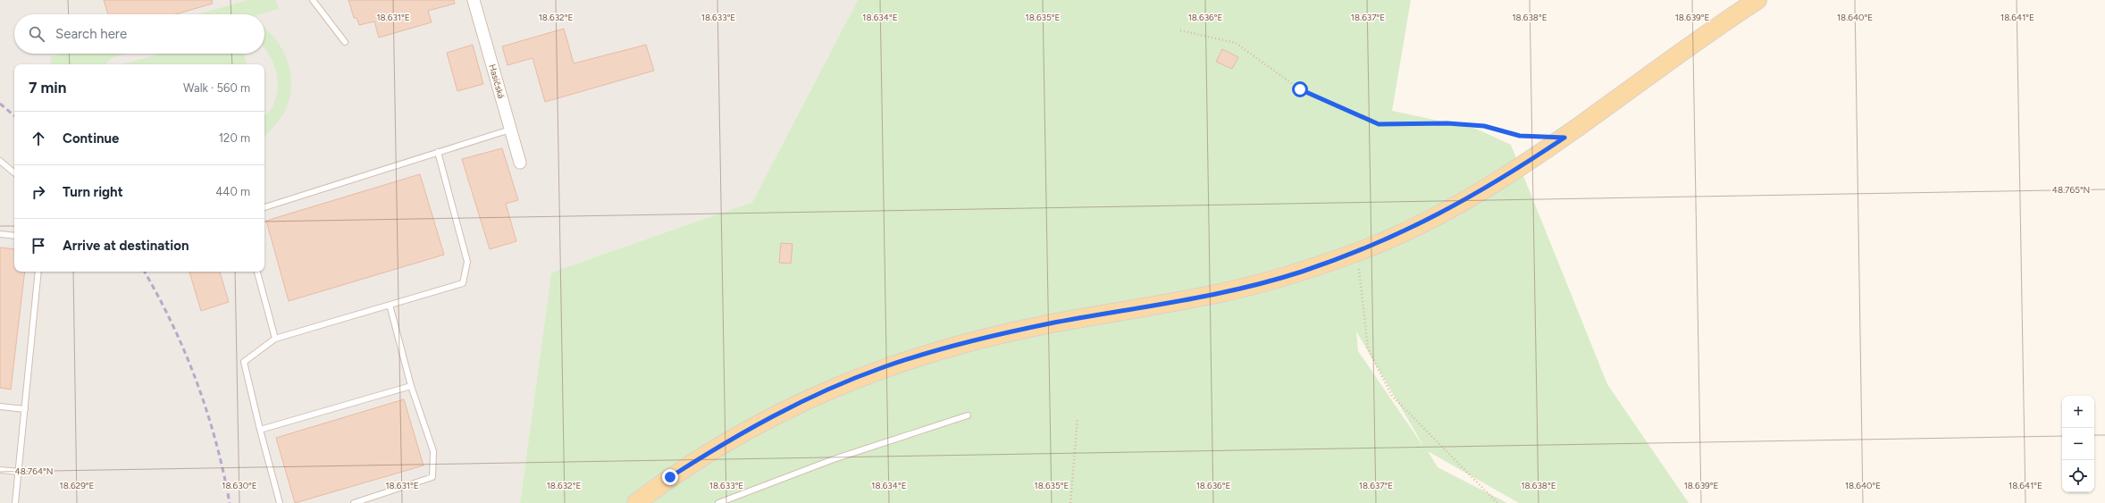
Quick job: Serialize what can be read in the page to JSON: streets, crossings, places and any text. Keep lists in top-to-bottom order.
{
  "streets": {
    "street": ["Hasičská"]
  },
  "page": {
    "search": "Search here",
    "heading": ["7 min", "Walk · 560 m"],
    "list": [
      ["Continue", "120 m"],
      ["Turn right", "440 m"],
      "Arrive at destination"
    ],
    "map_buttons": ["+", "−"]
  },
  "coordinates": [
    "18.631°E",
    "18.632°E",
    "18.633°E",
    "18.634°E",
    "18.635°E",
    "18.636°E",
    "18.637°E",
    "18.638°E",
    "18.639°E",
    "18.640°E",
    "18.641°E",
    "48.765°N",
    "48.764°N",
    "18.629°E",
    "18.630°E"
  ]
}
